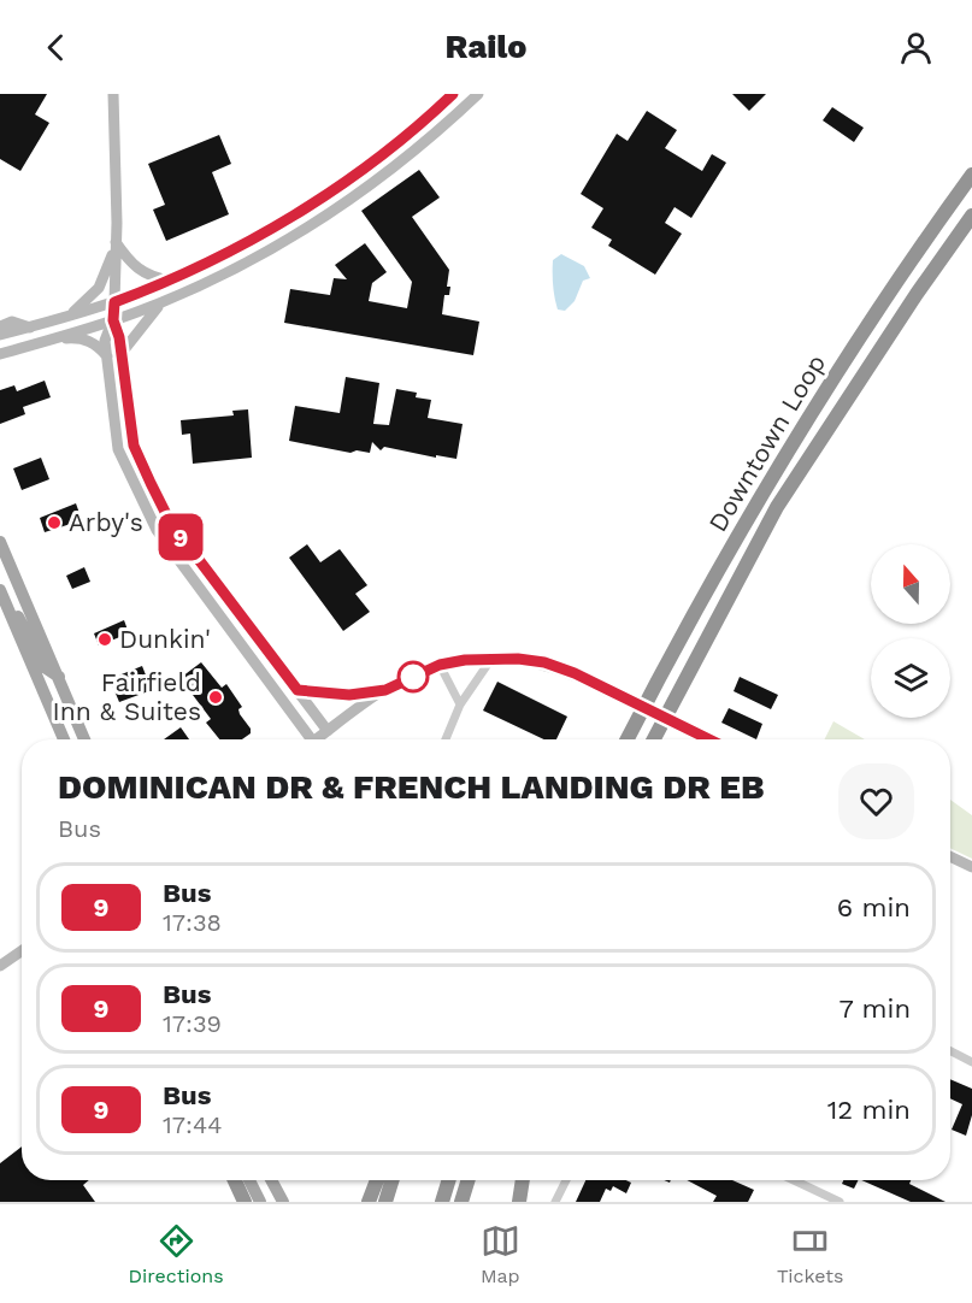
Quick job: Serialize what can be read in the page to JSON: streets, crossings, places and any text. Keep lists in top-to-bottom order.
{
  "streets": {
    "highway": ["Downtown Loop"]
  },
  "places": ["Arby's", "Dunkin'", "Fairfield Inn & Suites"],
  "lines": ["bus line 9"],
  "north": "top",
  "page": {
    "header": "Railo",
    "on_map": "9",
    "heading": ["DOMINICAN DR & FRENCH LANDING DR EB", "Bus"],
    "list": [
      {
        "mark": "9",
        "name": "Bus",
        "note": "17:38",
        "value": "6 min"
      },
      {
        "mark": "9",
        "name": "Bus",
        "note": "17:39",
        "value": "7 min"
      },
      {
        "mark": "9",
        "name": "Bus",
        "note": "17:44",
        "value": "12 min"
      }
    ],
    "tabs": ["Directions", "Map", "Tickets"]
  }
}
